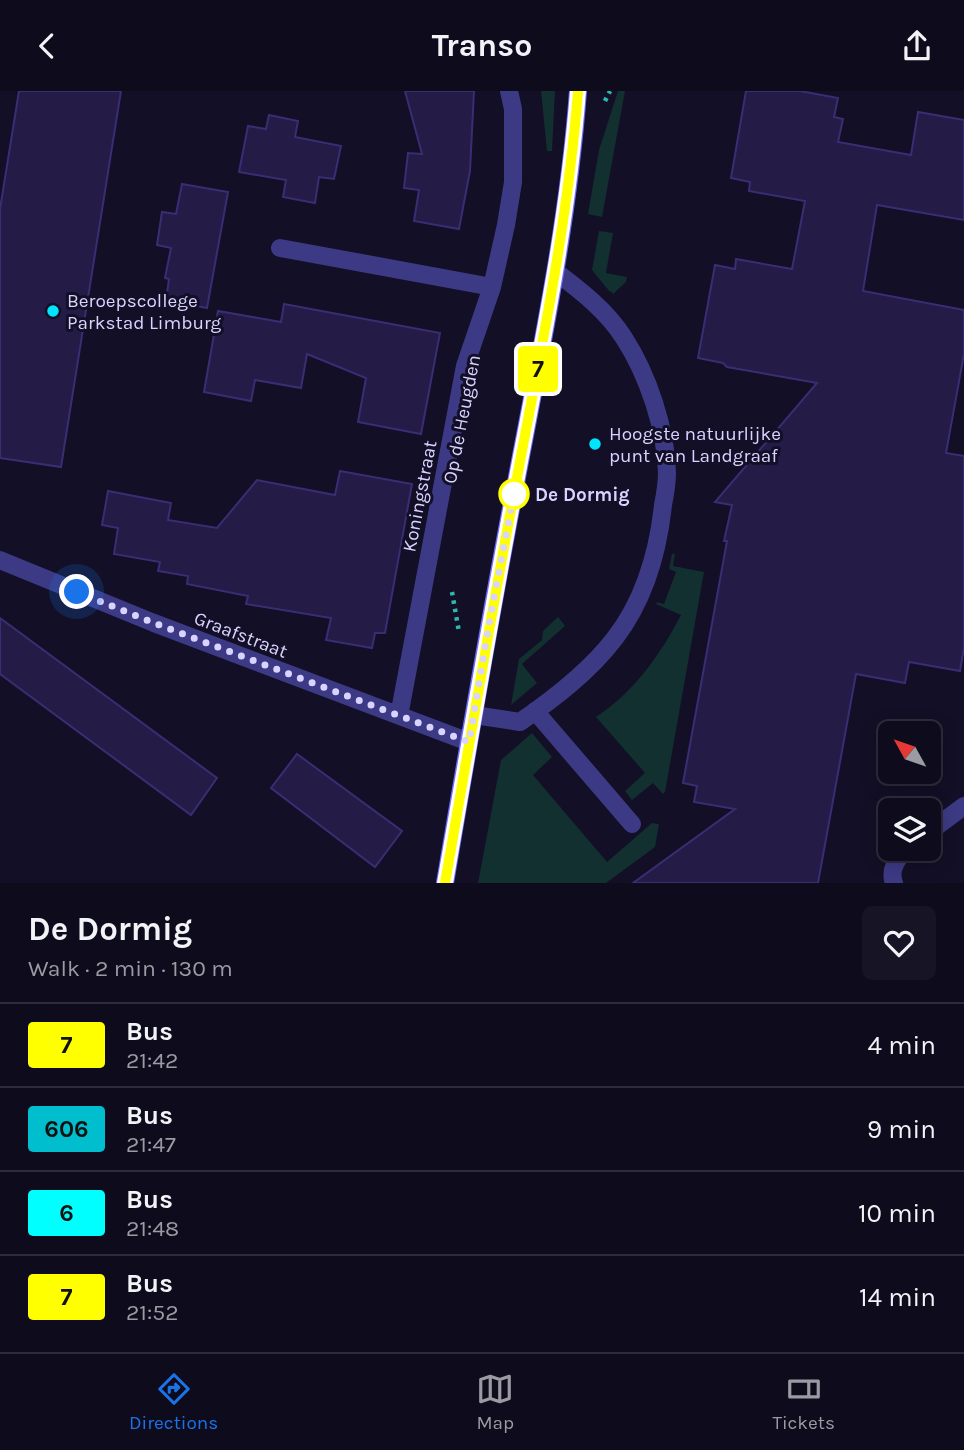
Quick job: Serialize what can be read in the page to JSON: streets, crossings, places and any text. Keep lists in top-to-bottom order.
{
  "streets": {
    "street": ["Koningstraat", "Graafstraat"]
  },
  "crossings": [
    ["Koningstraat", "Graafstraat"]
  ],
  "places": ["Beroepscollege Parkstad Limburg", "Hoogste natuurlijke punt van Landgraaf", "De Dormig"],
  "lines": ["bus line 7"],
  "north": "top left",
  "page": {
    "header": "Transo",
    "on_map": "7",
    "heading": ["De Dormig", "Walk · 2 min · 130 m"],
    "list": [
      {
        "mark": "7",
        "name": "Bus",
        "note": "21:42",
        "value": "4 min"
      },
      {
        "mark": "606",
        "name": "Bus",
        "note": "21:47",
        "value": "9 min"
      },
      {
        "mark": "6",
        "name": "Bus",
        "note": "21:48",
        "value": "10 min"
      },
      {
        "mark": "7",
        "name": "Bus",
        "note": "21:52",
        "value": "14 min"
      }
    ],
    "tabs": ["Directions", "Map", "Tickets"]
  }
}
